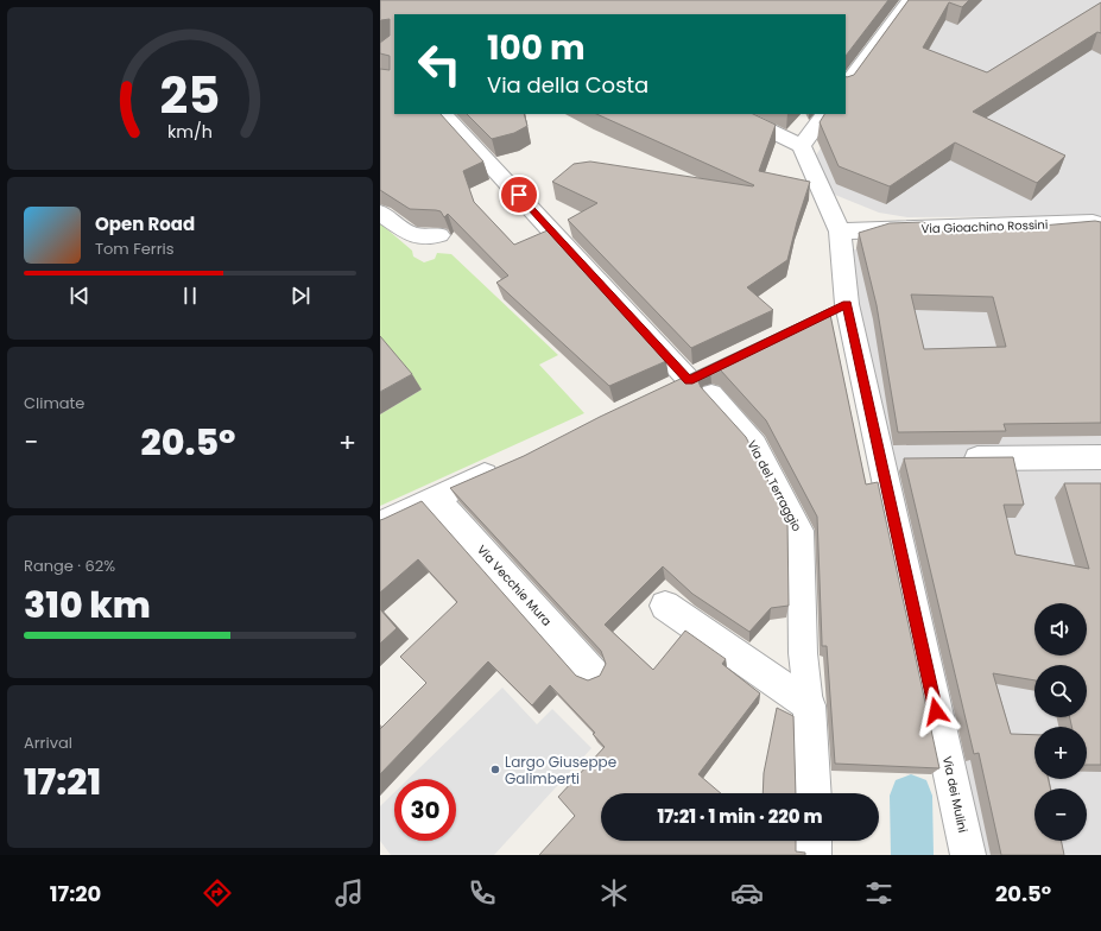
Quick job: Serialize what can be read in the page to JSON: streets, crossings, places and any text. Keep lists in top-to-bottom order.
{
  "streets": {
    "street": [
      "Via Gioachino Rossini",
      "Via del Terraggio",
      "Via Vecchie Mura",
      "Via dei Mulini"
    ]
  },
  "crossings": [
    ["Via Gioachino Rossini", "Via dei Mulini"]
  ],
  "places": ["Largo Giuseppe Galimberti"],
  "page": {
    "turn": ["100 m", "Via della Costa"],
    "song": ["Open Road", "Tom Ferris"],
    "tile": [
      "Climate",
      ["Range · 62%", "310 km"],
      ["Arrival", "17:21"]
    ],
    "heat": ["−", "20.5°", "+"],
    "map_buttons": ["+", "−"],
    "limit": "30",
    "trip": "17:21 · 1 min · 220 m",
    "tabs": ["17:20", "20.5°"],
    "gauge": ["25", "km/h"]
  }
}
